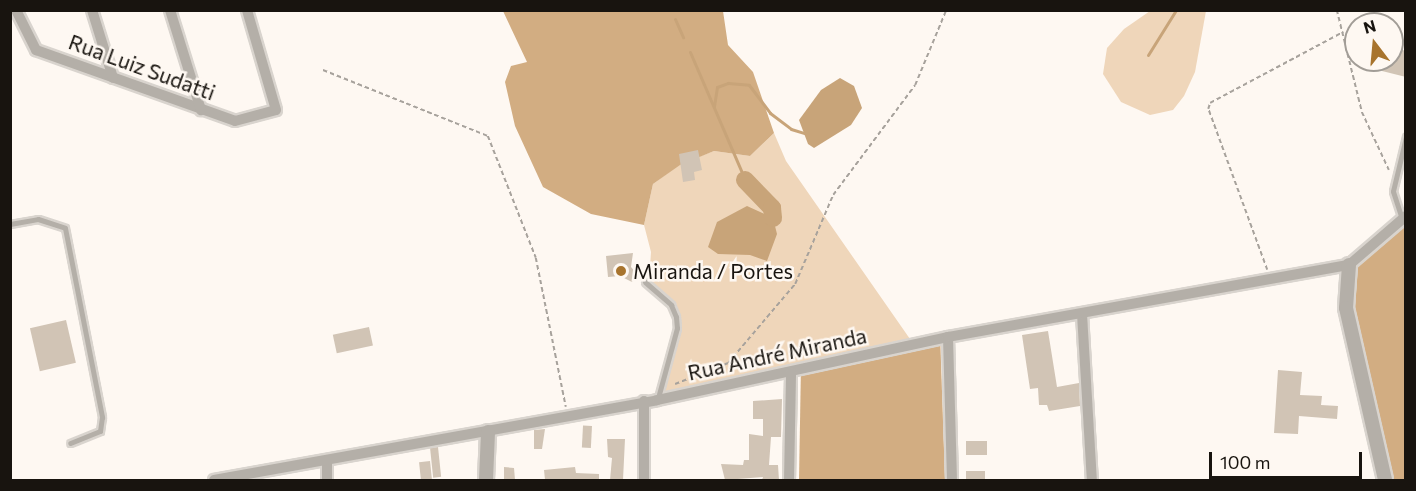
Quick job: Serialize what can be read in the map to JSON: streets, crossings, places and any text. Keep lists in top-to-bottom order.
{
  "streets": {
    "street": ["Rua Luiz Sudatti", "Rua André Miranda"]
  },
  "places": ["Miranda / Portes"],
  "scale_bar": "100 m",
  "north": "top"
}
